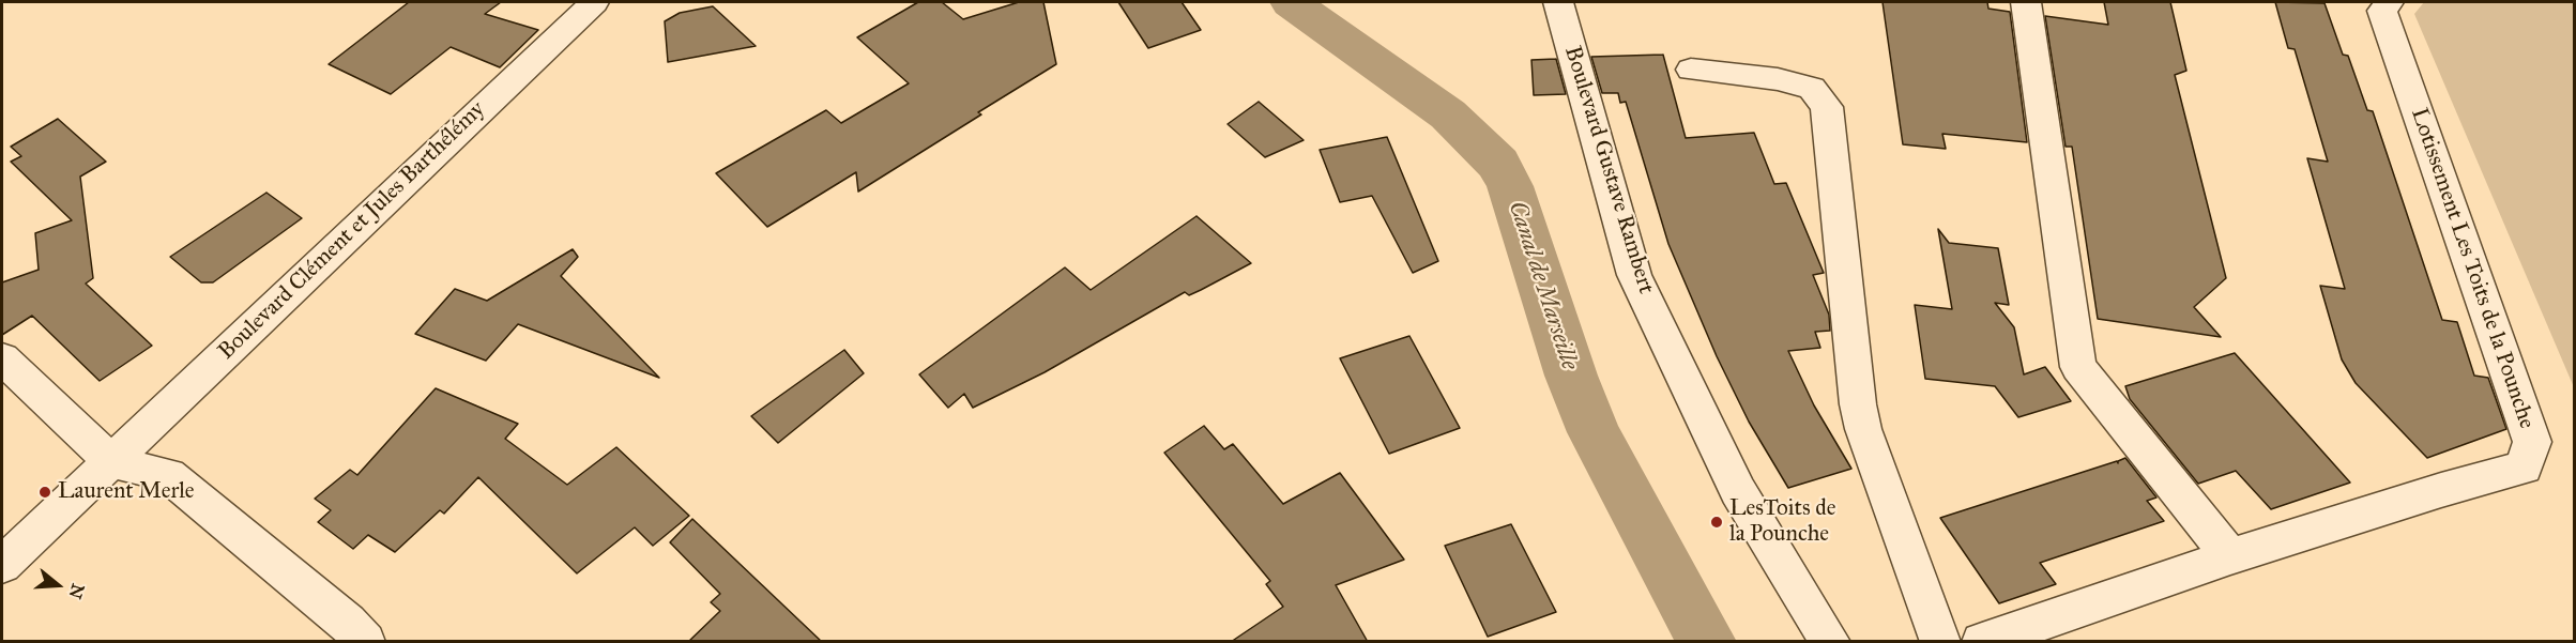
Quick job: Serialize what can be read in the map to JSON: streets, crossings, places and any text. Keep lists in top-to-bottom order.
{
  "streets": {
    "street": ["Boulevard Gustave Rambert", "Boulevard Clément et Jules Barthélémy", "Lotissement Les Toits de la Pounche"]
  },
  "water": ["Canal de Marseille"],
  "places": ["Laurent Merle", "LesToits de la Pounche"],
  "north": "right"
}
